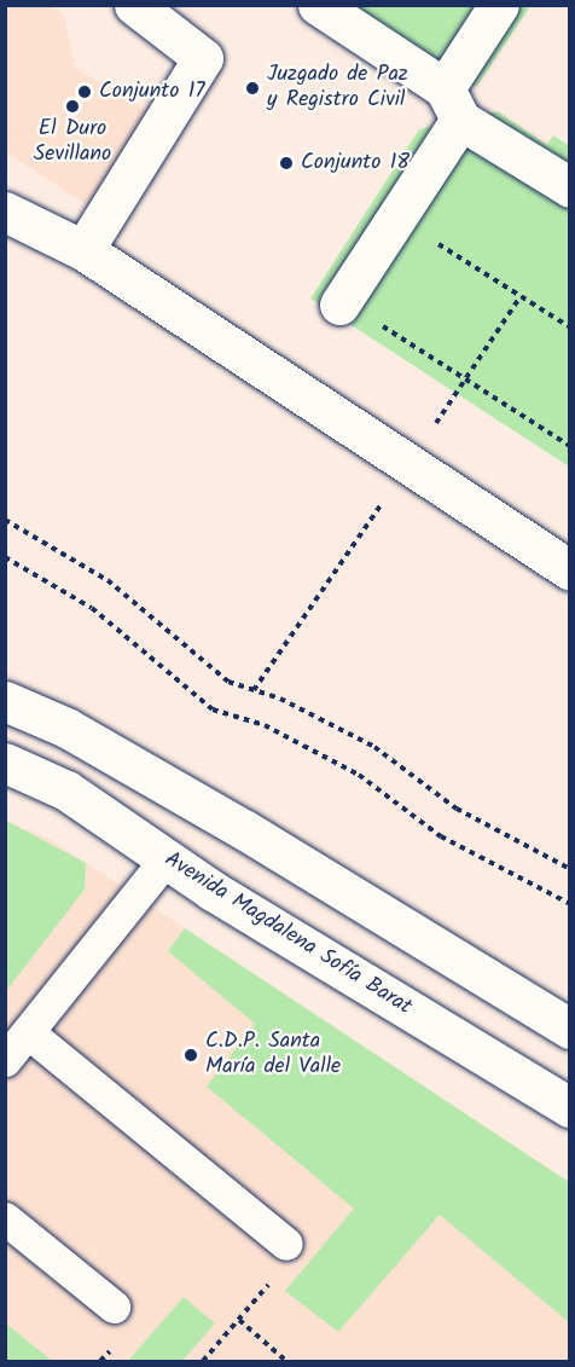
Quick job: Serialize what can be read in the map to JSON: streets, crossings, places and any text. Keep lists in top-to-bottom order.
{
  "streets": {
    "street": ["Avenida Magdalena Sofía Barat"]
  },
  "places": [
    "Juzgado de Paz y Registro Civil",
    "Conjunto 17",
    "El Duro Sevillano",
    "Conjunto 18",
    "C.D.P. Santa María del Valle"
  ]
}
